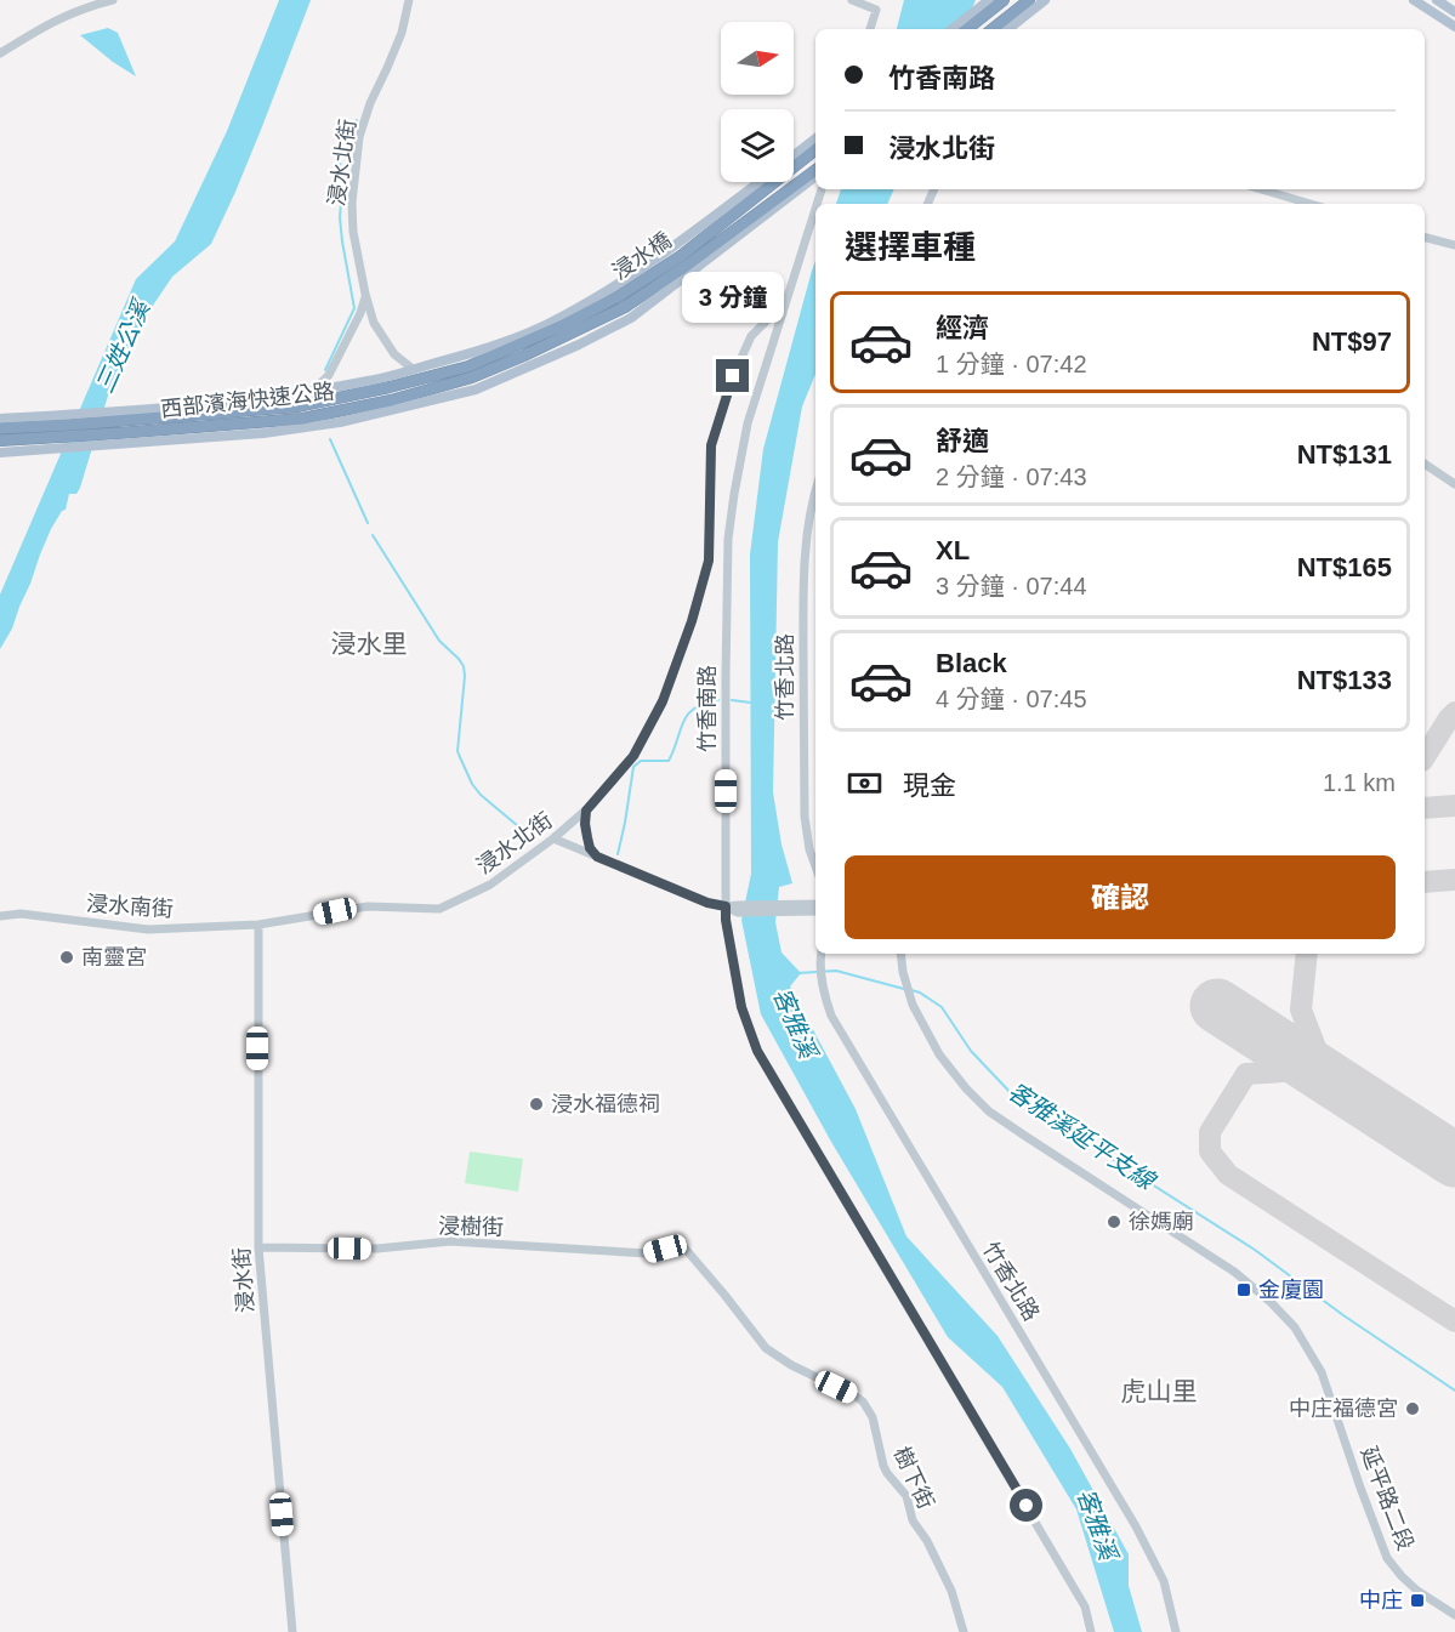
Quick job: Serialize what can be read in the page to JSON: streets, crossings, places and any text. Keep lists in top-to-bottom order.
{
  "streets": {
    "highway": ["浸水橋", "西部濱海快速公路"],
    "street": [
      "浸水北街",
      "竹香北路",
      "竹香南路",
      "浸水南街",
      "浸樹街",
      "浸水街",
      "樹下街",
      "延平路二段"
    ]
  },
  "crossings": [
    ["浸水北街", "竹香南路"],
    ["浸水北街", "浸水南街"],
    ["浸水北街", "浸水街"],
    ["浸水橋", "西部濱海快速公路"],
    ["浸水南街", "浸水街"],
    ["浸樹街", "浸水街"],
    ["浸樹街", "樹下街"]
  ],
  "districts": ["浸水里", "虎山里"],
  "water": ["三姓公溪", "客雅溪", "客雅溪延平支線"],
  "places": {
    "other": [
      "南靈宮",
      "浸水福德祠",
      "徐媽廟",
      "中庄福德宮"
    ],
    "transit": ["金廈園", "中庄"]
  },
  "north": "right",
  "page": {
    "banner": ["竹香南路", "浸水北街"],
    "heading": "選擇車種",
    "bubble": "3 分鐘",
    "list": [
      {
        "name": "經濟",
        "note": "1 分鐘 · 07:42",
        "value": "NT$97"
      },
      {
        "name": "舒適",
        "note": "2 分鐘 · 07:43",
        "value": "NT$131"
      },
      {
        "name": "XL",
        "note": "3 分鐘 · 07:44",
        "value": "NT$165"
      },
      {
        "name": "Black",
        "note": "4 分鐘 · 07:45",
        "value": "NT$133"
      }
    ],
    "pay": ["現金", "1.1 km"],
    "buttons": "確認"
  }
}
